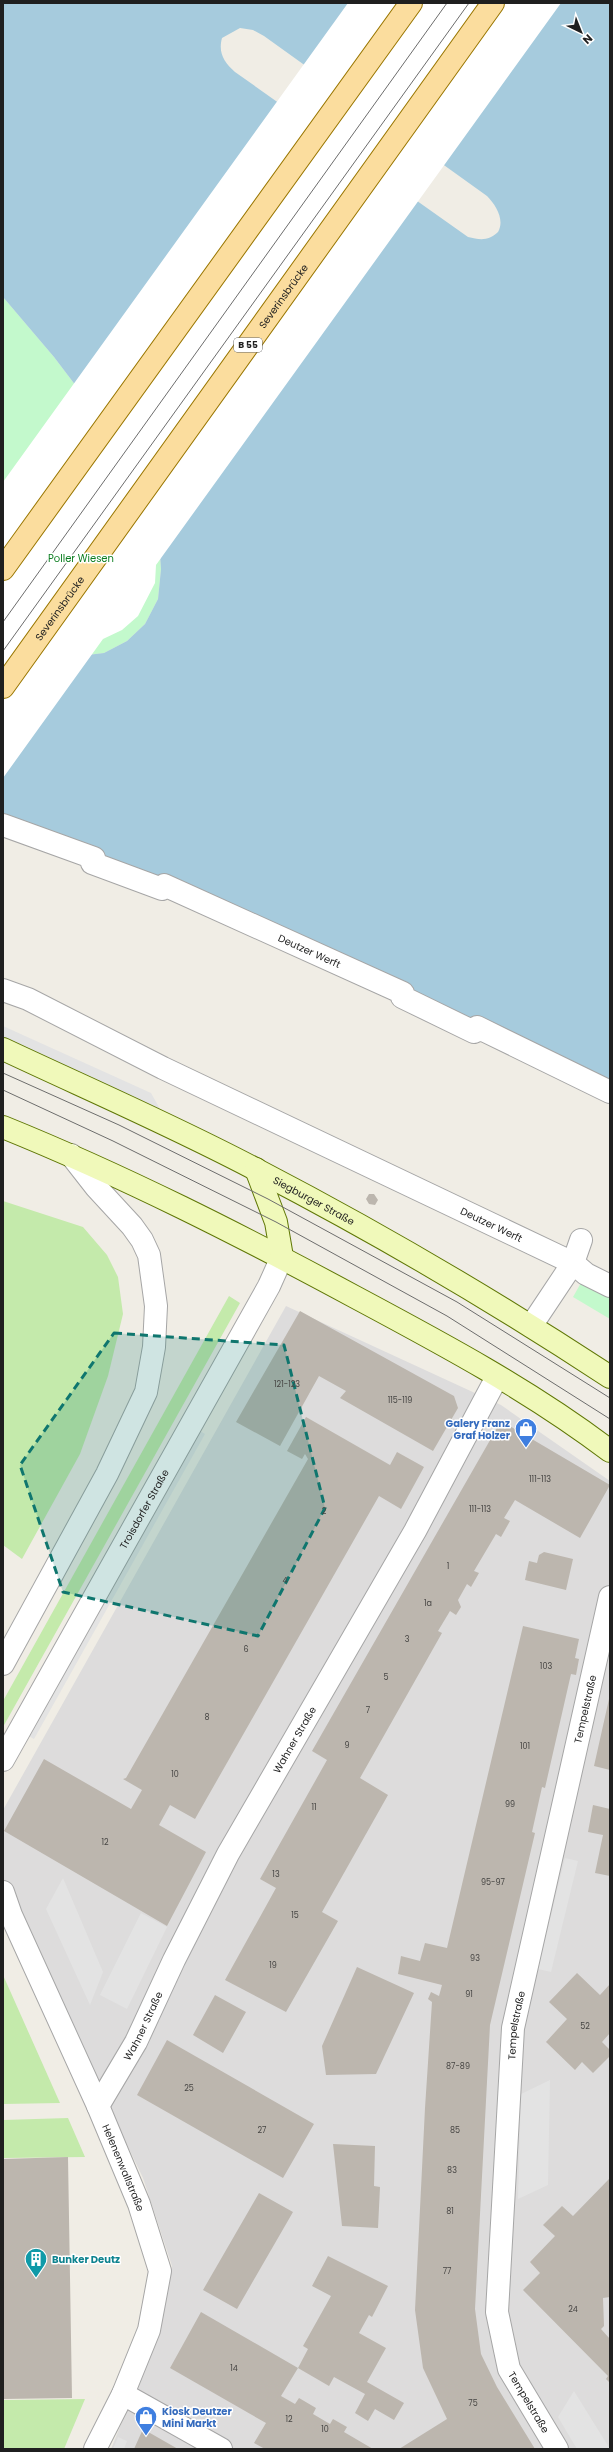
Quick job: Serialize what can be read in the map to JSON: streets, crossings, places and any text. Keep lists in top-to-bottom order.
{
  "streets": {
    "main road": ["Severinsbrücke", "B 55", "Siegburger Straße"],
    "street": [
      "Deutzer Werft",
      "Troisdorfer Straße",
      "Tempelstraße",
      "Wahner Straße",
      "Helenenwallstraße"
    ]
  },
  "crossings": [
    ["Wahner Straße", "Helenenwallstraße"]
  ],
  "parks": ["Poller Wiesen"],
  "places": {
    "shop": ["Galery Franz Graf Holzer", "Kiosk Deutzer Mini Markt"],
    "building": ["Bunker Deutz"]
  },
  "house_numbers": [
    "121-123",
    "115-119",
    "111-113",
    "111-113",
    "2",
    "1",
    "4",
    "1a",
    "3",
    "6",
    "103",
    "5",
    "7",
    "8",
    "9",
    "101",
    "10",
    "99",
    "11",
    "12",
    "13",
    "95-97",
    "15",
    "93",
    "19",
    "91",
    "52",
    "87-89",
    "25",
    "27",
    "85",
    "83",
    "81",
    "77",
    "24",
    "14",
    "75",
    "12",
    "10"
  ],
  "north": "bottom right"
}
